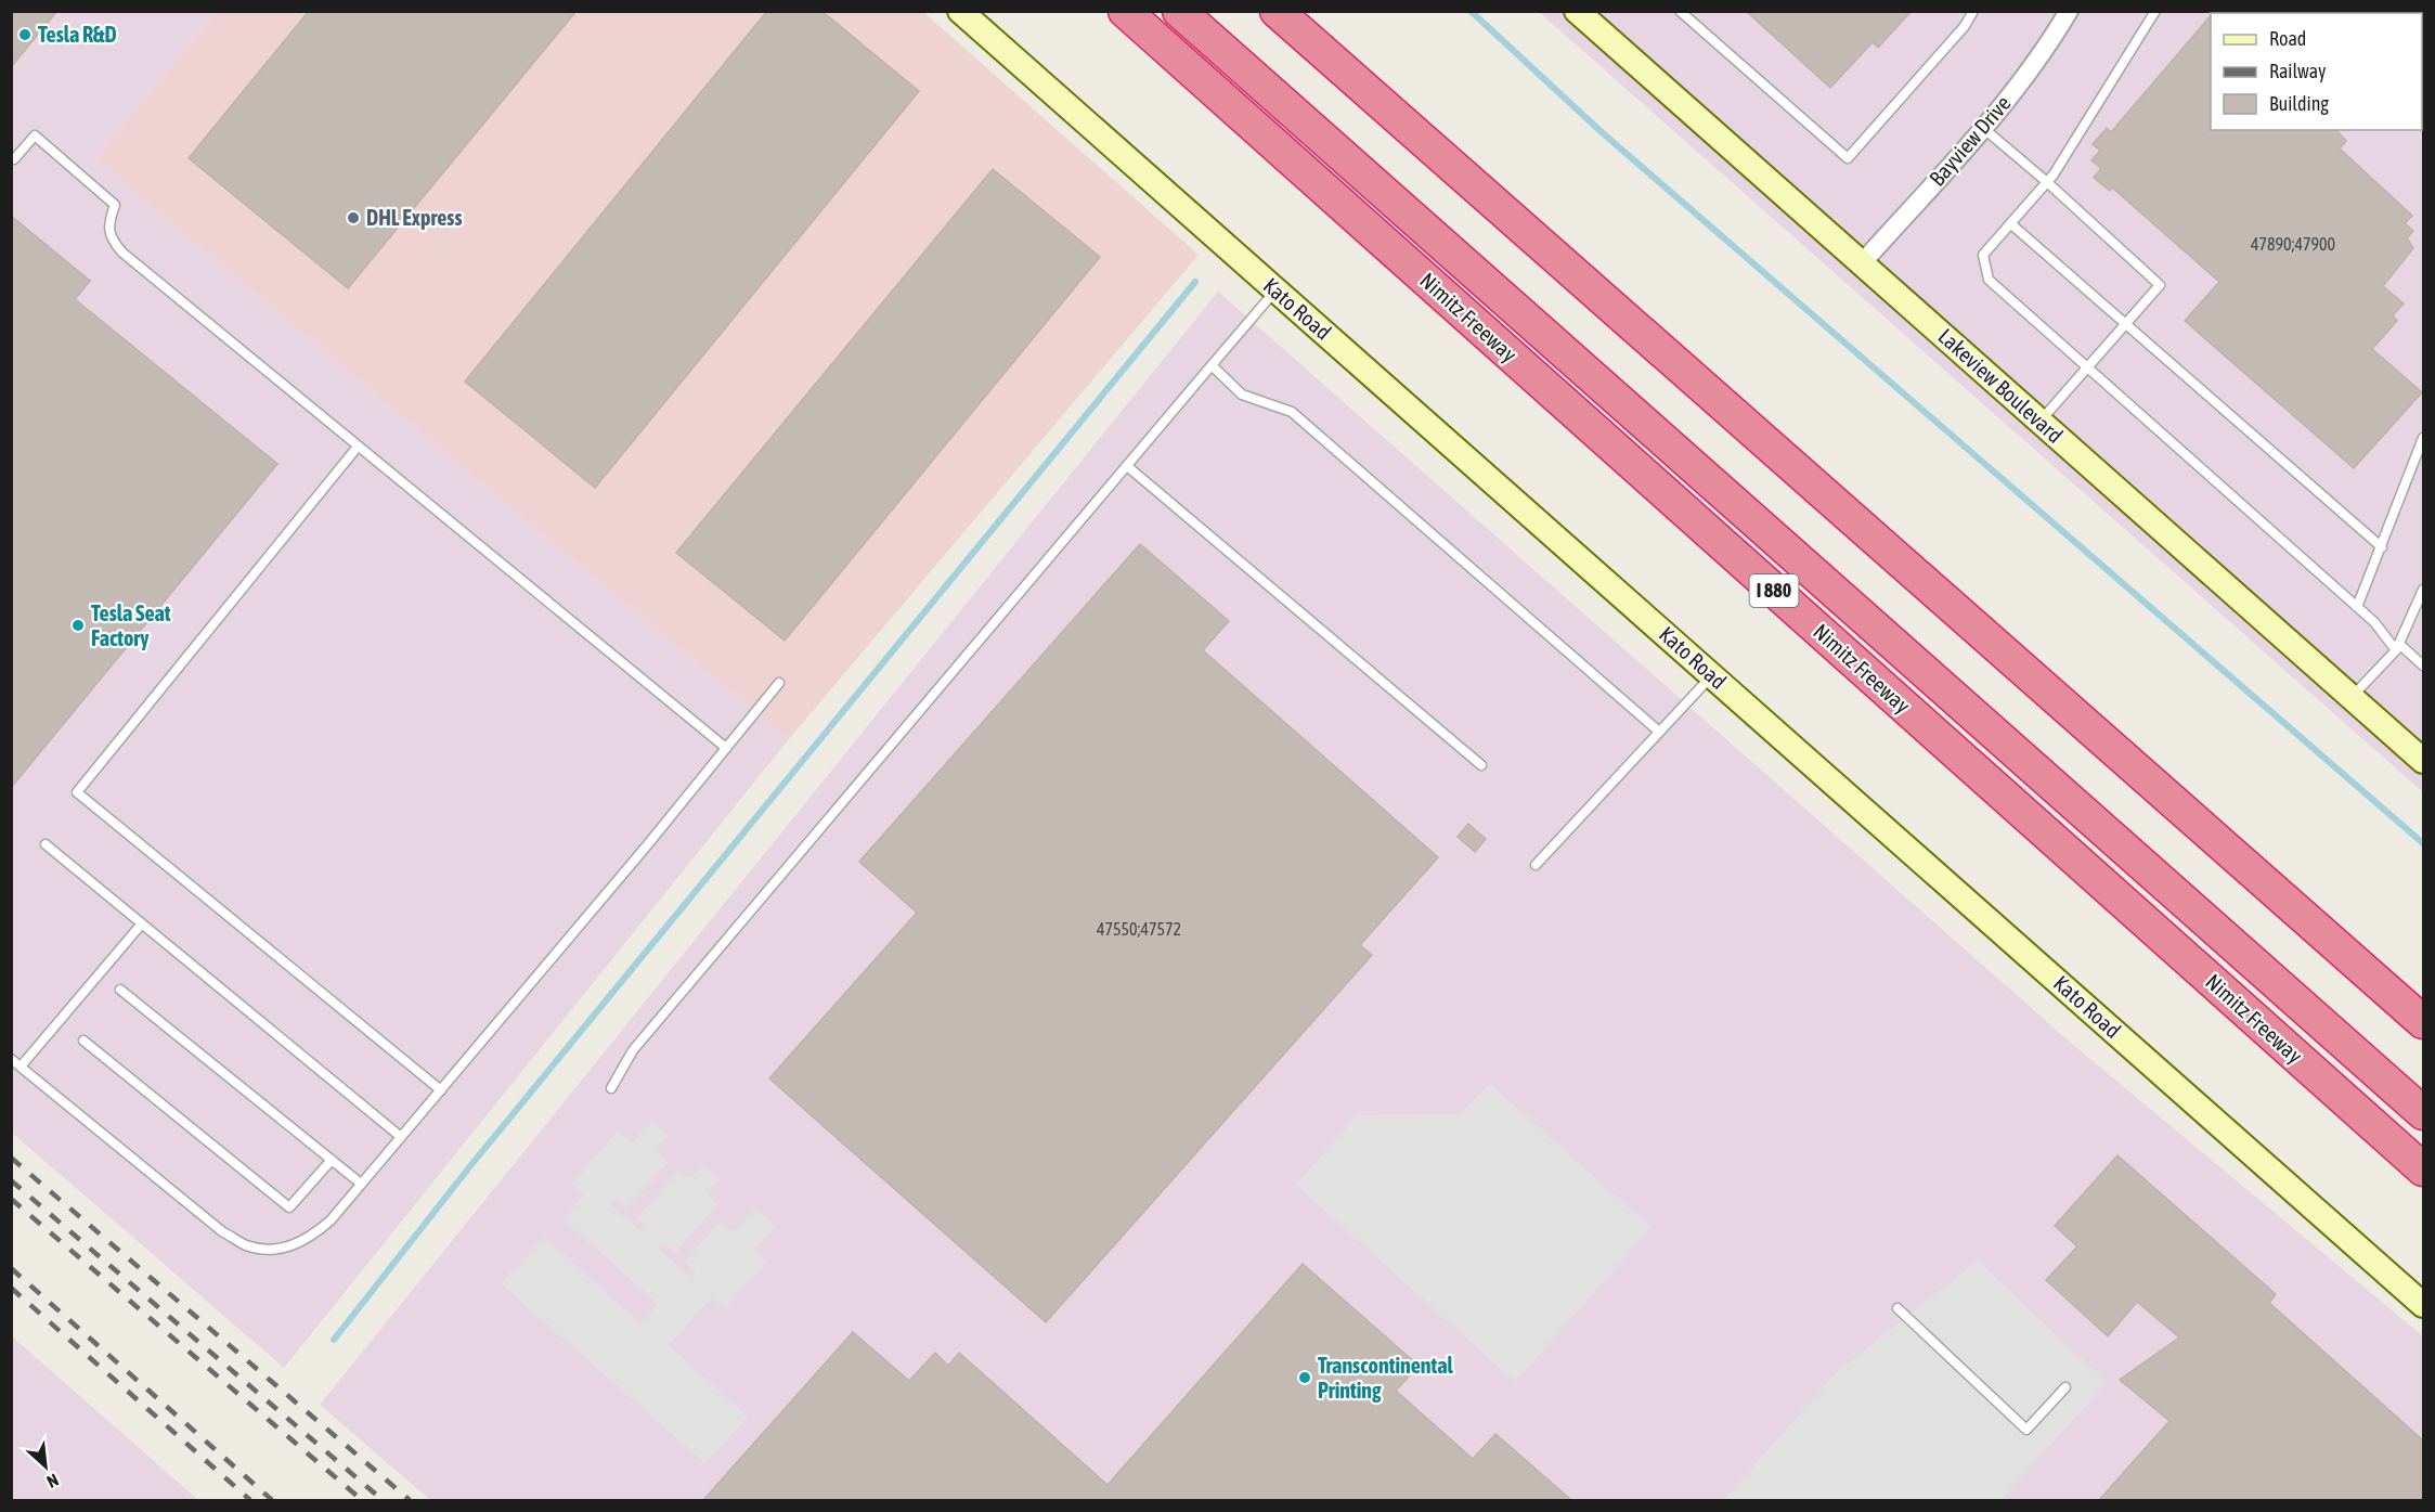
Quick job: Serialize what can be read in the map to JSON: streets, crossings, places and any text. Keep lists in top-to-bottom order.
{
  "streets": {
    "highway": ["Nimitz Freeway", "I 880"],
    "street": ["Bayview Drive", "Kato Road", "Lakeview Boulevard"]
  },
  "crossings": [
    ["Bayview Drive", "Lakeview Boulevard"]
  ],
  "places": [
    "Tesla R&D",
    "DHL Express",
    "Tesla Seat Factory",
    "Transcontinental Printing"
  ],
  "house_numbers": ["47890;47900", "47550;47572"],
  "legend": ["Road", "Railway", "Building"],
  "north": "bottom right"
}
